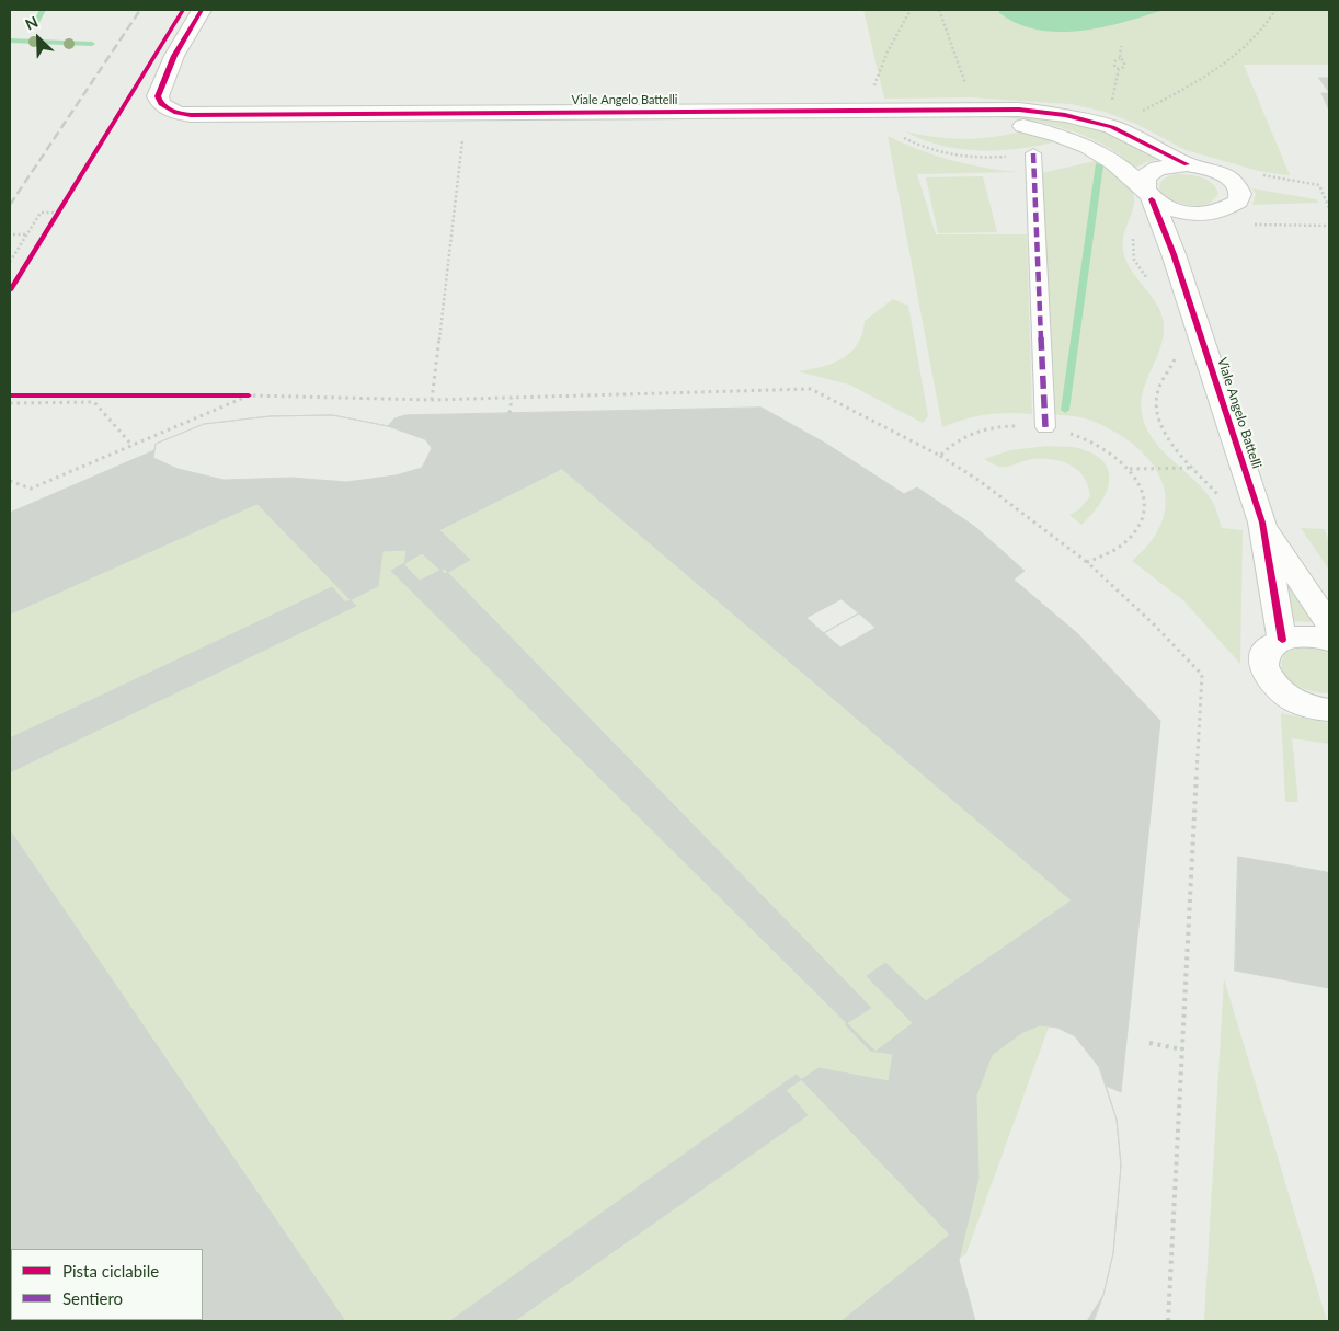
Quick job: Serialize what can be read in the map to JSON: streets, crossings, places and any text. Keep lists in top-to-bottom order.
{
  "streets": {
    "street": ["Viale Angelo Battelli"]
  },
  "legend": ["Pista ciclabile", "Sentiero"],
  "north": "top left"
}
